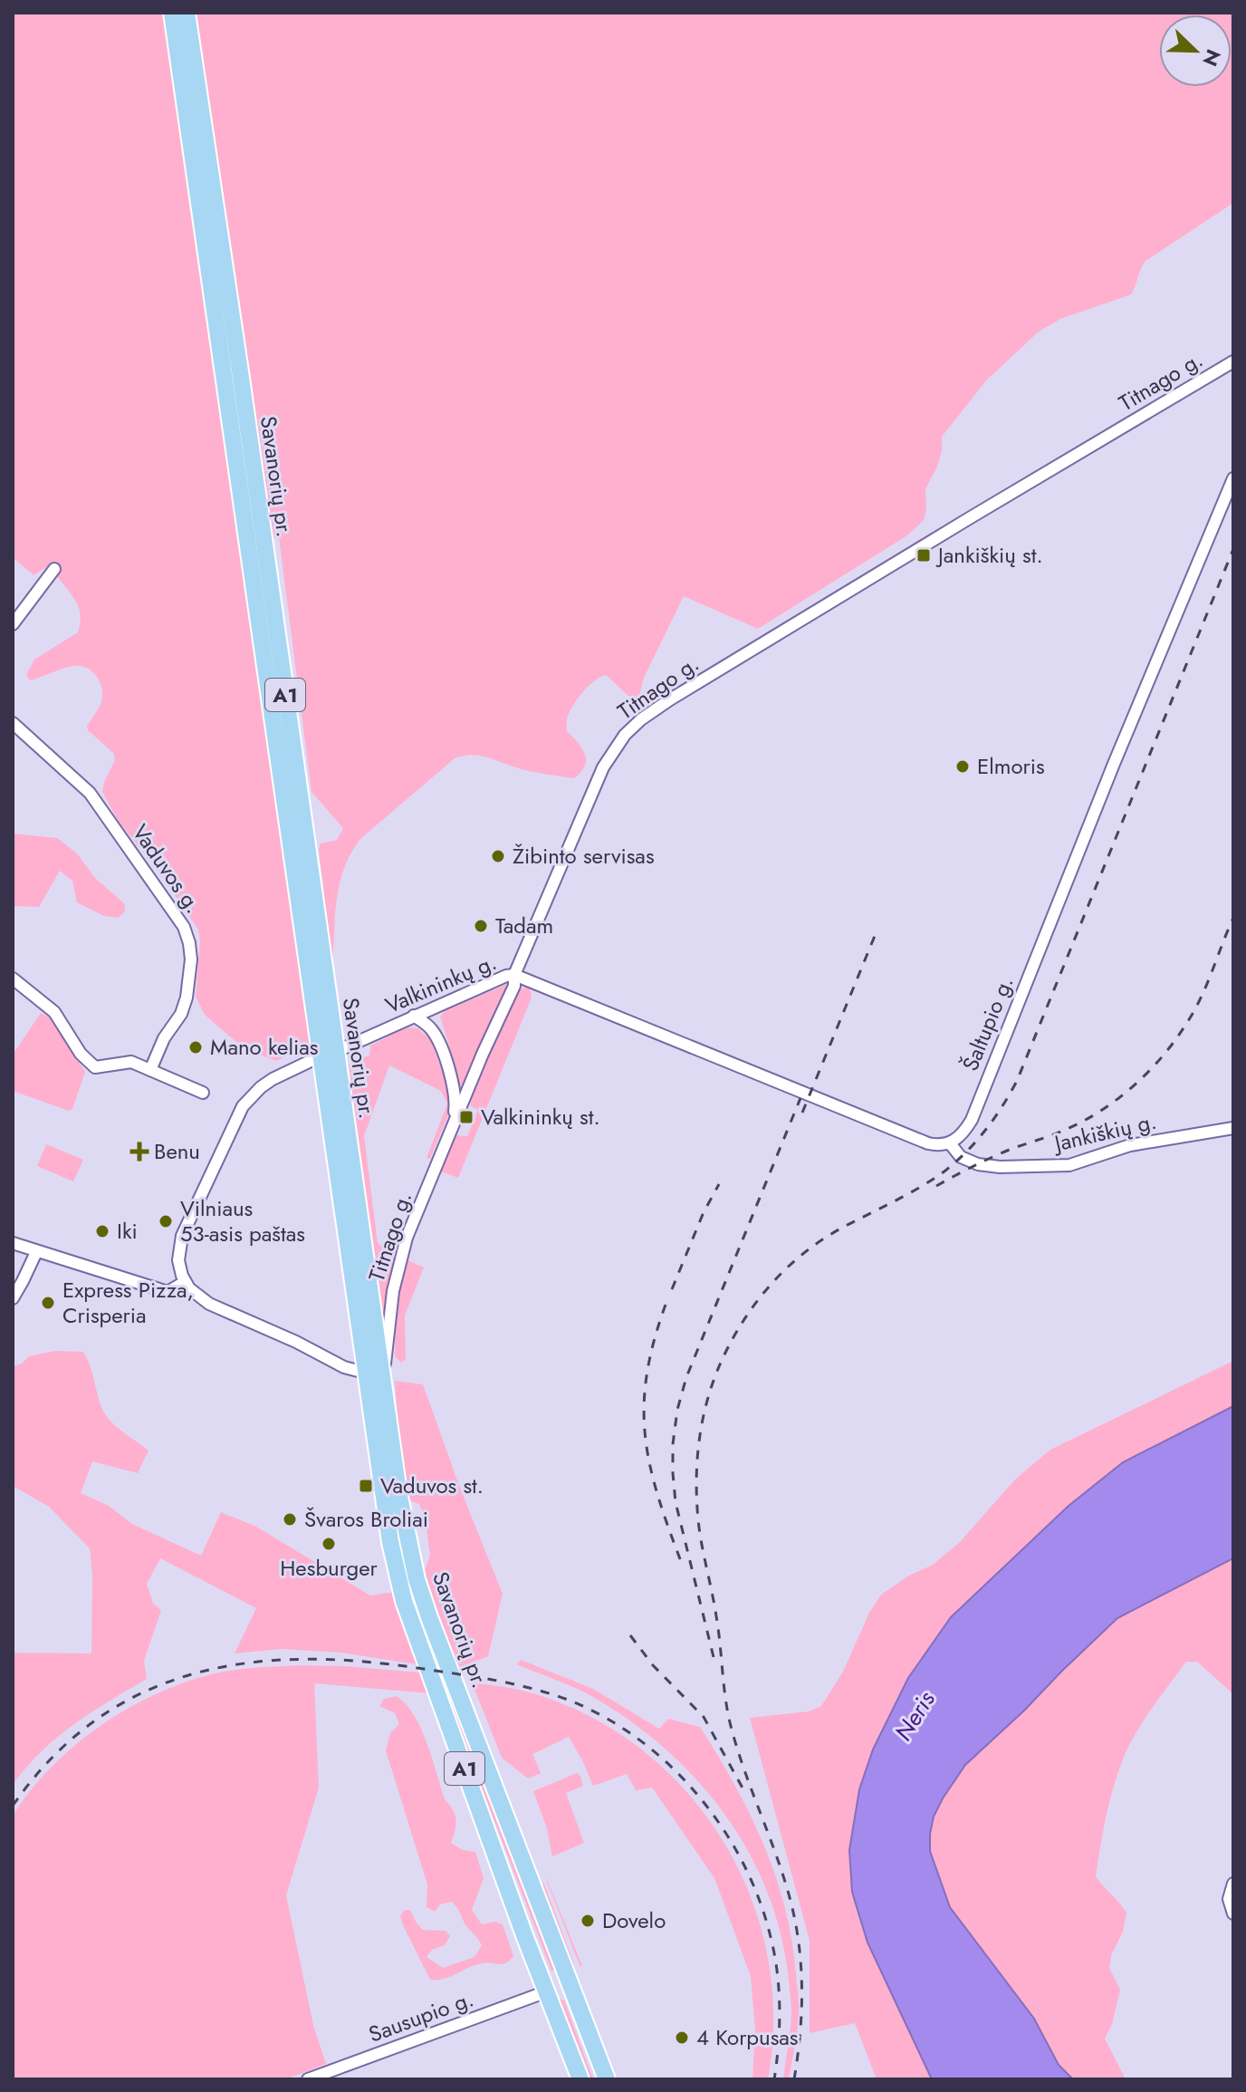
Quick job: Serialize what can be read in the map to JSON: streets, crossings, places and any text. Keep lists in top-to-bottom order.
{
  "streets": {
    "highway": ["Savanorių pr.", "A1"],
    "street": [
      "Titnago g.",
      "Vaduvos g.",
      "Valkininkų g.",
      "Šaltupio g.",
      "Jankiškių g.",
      "Sausupio g."
    ]
  },
  "crossings": [
    ["Titnago g.", "Savanorių pr."],
    ["Titnago g.", "Valkininkų g."],
    ["Savanorių pr.", "Sausupio g."],
    ["Šaltupio g.", "Jankiškių g."]
  ],
  "water": ["Neris"],
  "places": {
    "transit": ["Jankiškių st.", "Valkininkų st.", "Vaduvos st."],
    "other": [
      "Elmoris",
      "Žibinto servisas",
      "Tadam",
      "Mano kelias",
      "Vilniaus 53-asis paštas",
      "Iki",
      "Express Pizza, Crisperia",
      "Švaros Broliai",
      "Hesburger",
      "Dovelo",
      "4 Korpusas"
    ],
    "health": ["Benu"]
  },
  "north": "bottom right"
}
